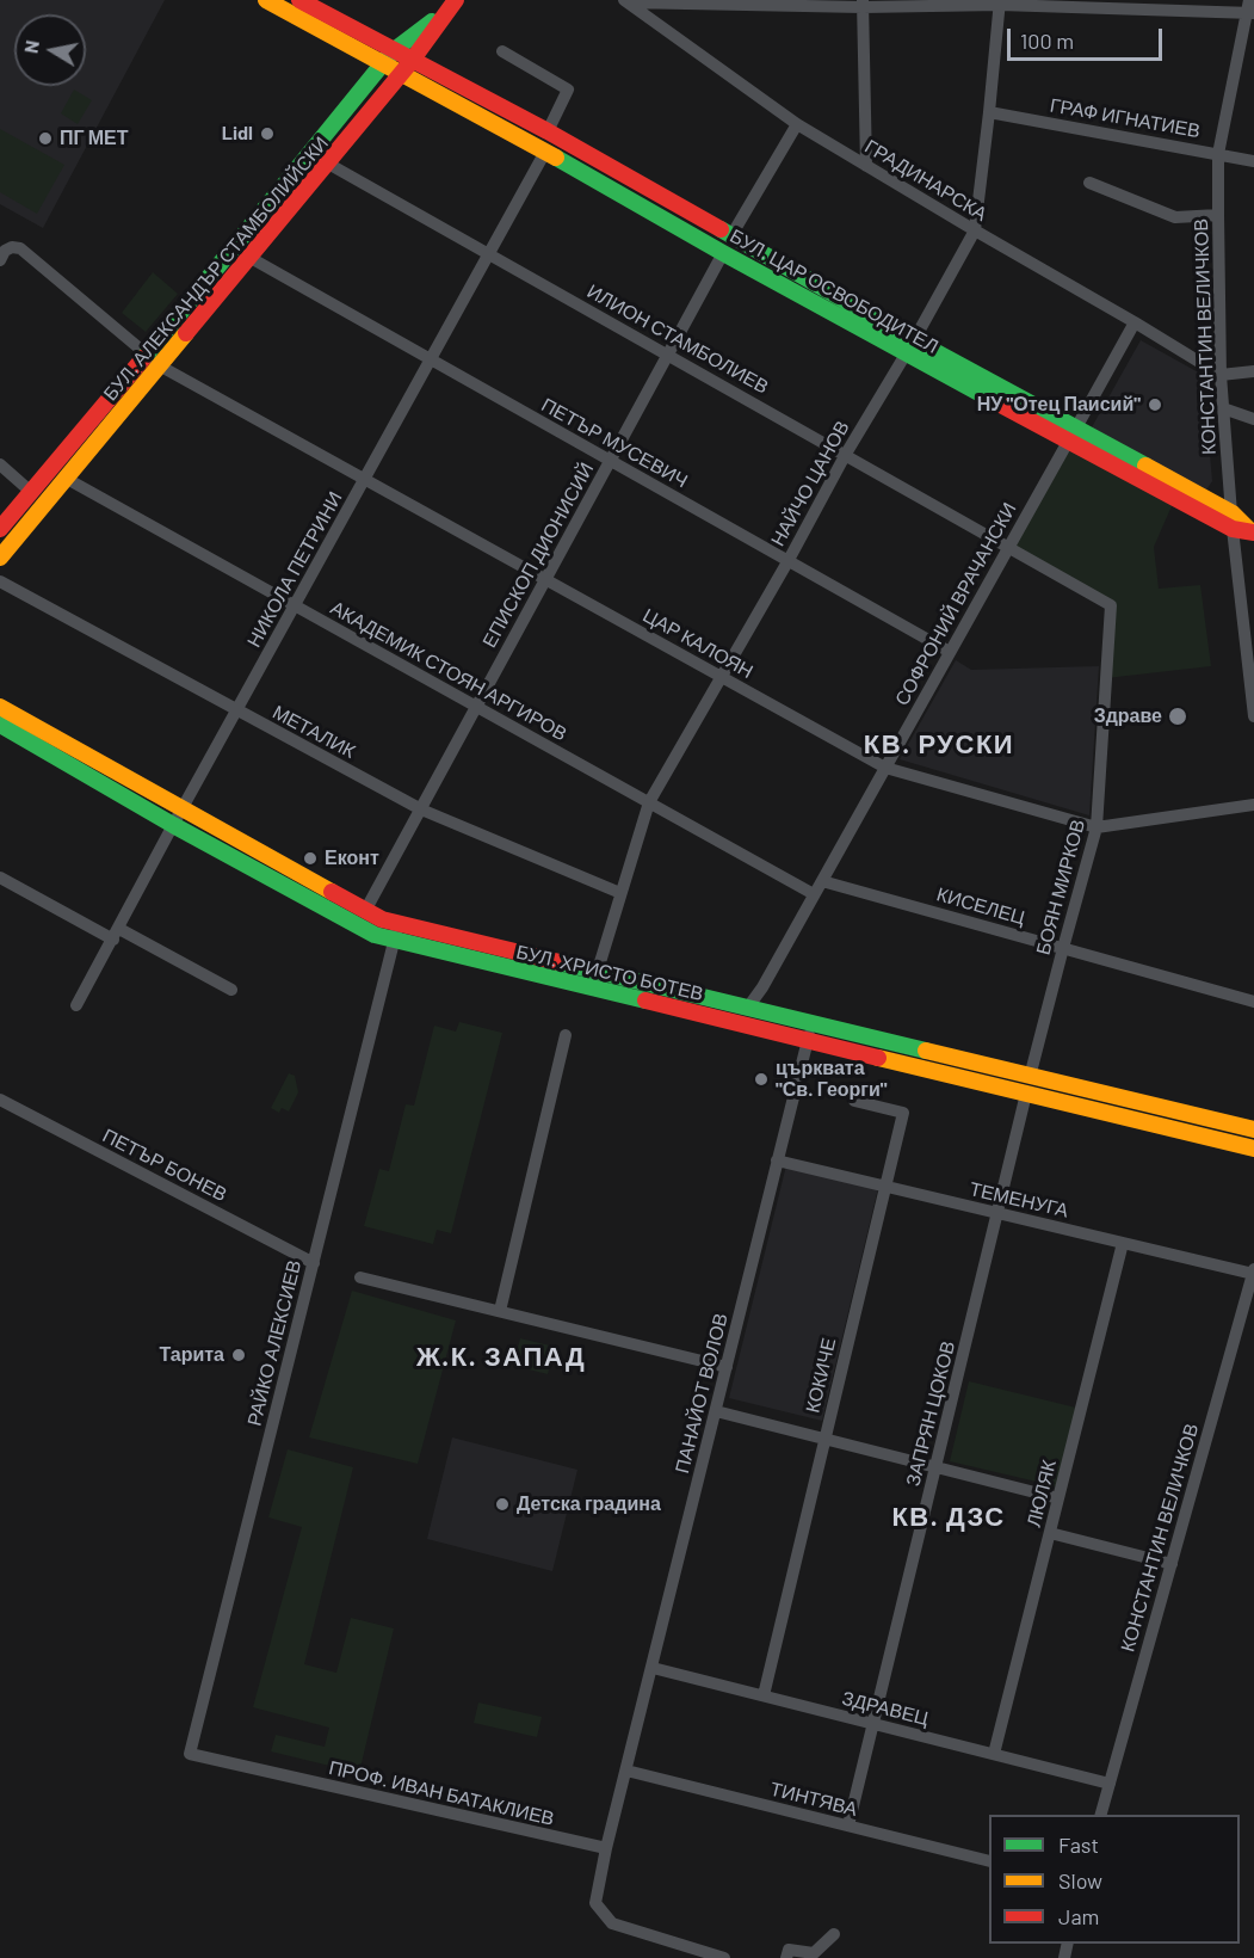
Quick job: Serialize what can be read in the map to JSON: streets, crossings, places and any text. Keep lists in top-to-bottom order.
{
  "streets": {
    "street": [
      "ГРАФ ИГНАТИЕВ",
      "ГРАДИНАРСКА",
      "БУЛ. АЛЕКСАНДЪР СТАМБОЛИЙСКИ",
      "БУЛ. ЦАР ОСВОБОДИТЕЛ",
      "КОНСТАНТИН ВЕЛИЧКОВ",
      "ИЛИОН СТАМБОЛИЕВ",
      "ПЕТЪР МУСЕВИЧ",
      "НАЙЧО ЦАНОВ",
      "ЕПИСКОП ДИОНИСИЙ",
      "НИКОЛА ПЕТРИНИ",
      "СОФРОНИЙ ВРАЧАНСКИ",
      "ЦАР КАЛОЯН",
      "АКАДЕМИК СТОЯН АРГИРОВ",
      "МЕТАЛИК",
      "БОЯН МИРКОВ",
      "КИСЕЛЕЦ",
      "БУЛ. ХРИСТО БОТЕВ",
      "ПЕТЪР БОНЕВ",
      "ТЕМЕНУГА",
      "РАЙКО АЛЕКСИЕВ",
      "КОКИЧЕ",
      "ПАНАЙОТ ВОЛОВ",
      "ЗАПРЯН ЦОКОВ",
      "ЛЮЛЯК",
      "ЗДРАВЕЦ",
      "ПРОФ. ИВАН БАТАКЛИЕВ",
      "ТИНТЯВА"
    ]
  },
  "crossings": [
    ["ГРАФ ИГНАТИЕВ", "КОНСТАНТИН ВЕЛИЧКОВ"],
    ["ГРАФ ИГНАТИЕВ", "НАЙЧО ЦАНОВ"],
    ["ГРАДИНАРСКА", "КОНСТАНТИН ВЕЛИЧКОВ"],
    ["ГРАДИНАРСКА", "НАЙЧО ЦАНОВ"],
    ["ГРАДИНАРСКА", "СОФРОНИЙ ВРАЧАНСКИ"],
    ["БУЛ. АЛЕКСАНДЪР СТАМБОЛИЙСКИ", "БУЛ. ЦАР ОСВОБОДИТЕЛ"],
    ["БУЛ. АЛЕКСАНДЪР СТАМБОЛИЙСКИ", "ИЛИОН СТАМБОЛИЕВ"],
    ["БУЛ. АЛЕКСАНДЪР СТАМБОЛИЙСКИ", "ПЕТЪР МУСЕВИЧ"],
    ["БУЛ. АЛЕКСАНДЪР СТАМБОЛИЙСКИ", "ЦАР КАЛОЯН"],
    ["БУЛ. АЛЕКСАНДЪР СТАМБОЛИЙСКИ", "АКАДЕМИК СТОЯН АРГИРОВ"],
    ["БУЛ. ЦАР ОСВОБОДИТЕЛ", "КОНСТАНТИН ВЕЛИЧКОВ"],
    ["БУЛ. ЦАР ОСВОБОДИТЕЛ", "НАЙЧО ЦАНОВ"],
    ["БУЛ. ЦАР ОСВОБОДИТЕЛ", "ЕПИСКОП ДИОНИСИЙ"],
    ["БУЛ. ЦАР ОСВОБОДИТЕЛ", "НИКОЛА ПЕТРИНИ"],
    ["БУЛ. ЦАР ОСВОБОДИТЕЛ", "СОФРОНИЙ ВРАЧАНСКИ"],
    ["КОНСТАНТИН ВЕЛИЧКОВ", "ТЕМЕНУГА"],
    ["КОНСТАНТИН ВЕЛИЧКОВ", "ЗДРАВЕЦ"],
    ["ИЛИОН СТАМБОЛИЕВ", "НАЙЧО ЦАНОВ"],
    ["ИЛИОН СТАМБОЛИЕВ", "ЕПИСКОП ДИОНИСИЙ"],
    ["ИЛИОН СТАМБОЛИЕВ", "НИКОЛА ПЕТРИНИ"],
    ["ИЛИОН СТАМБОЛИЕВ", "СОФРОНИЙ ВРАЧАНСКИ"],
    ["ИЛИОН СТАМБОЛИЕВ", "БОЯН МИРКОВ"],
    ["ПЕТЪР МУСЕВИЧ", "НАЙЧО ЦАНОВ"],
    ["ПЕТЪР МУСЕВИЧ", "ЕПИСКОП ДИОНИСИЙ"],
    ["ПЕТЪР МУСЕВИЧ", "НИКОЛА ПЕТРИНИ"],
    ["ПЕТЪР МУСЕВИЧ", "СОФРОНИЙ ВРАЧАНСКИ"],
    ["НАЙЧО ЦАНОВ", "ЦАР КАЛОЯН"],
    ["НАЙЧО ЦАНОВ", "АКАДЕМИК СТОЯН АРГИРОВ"],
    ["НАЙЧО ЦАНОВ", "МЕТАЛИК"],
    ["НАЙЧО ЦАНОВ", "БУЛ. ХРИСТО БОТЕВ"],
    ["ЕПИСКОП ДИОНИСИЙ", "ЦАР КАЛОЯН"],
    ["ЕПИСКОП ДИОНИСИЙ", "АКАДЕМИК СТОЯН АРГИРОВ"],
    ["ЕПИСКОП ДИОНИСИЙ", "МЕТАЛИК"],
    ["ЕПИСКОП ДИОНИСИЙ", "БУЛ. ХРИСТО БОТЕВ"],
    ["НИКОЛА ПЕТРИНИ", "ЦАР КАЛОЯН"],
    ["НИКОЛА ПЕТРИНИ", "АКАДЕМИК СТОЯН АРГИРОВ"],
    ["НИКОЛА ПЕТРИНИ", "МЕТАЛИК"],
    ["НИКОЛА ПЕТРИНИ", "БУЛ. ХРИСТО БОТЕВ"],
    ["СОФРОНИЙ ВРАЧАНСКИ", "ЦАР КАЛОЯН"],
    ["СОФРОНИЙ ВРАЧАНСКИ", "АКАДЕМИК СТОЯН АРГИРОВ"],
    ["СОФРОНИЙ ВРАЧАНСКИ", "БОЯН МИРКОВ"],
    ["СОФРОНИЙ ВРАЧАНСКИ", "КИСЕЛЕЦ"],
    ["СОФРОНИЙ ВРАЧАНСКИ", "БУЛ. ХРИСТО БОТЕВ"],
    ["ЦАР КАЛОЯН", "БОЯН МИРКОВ"],
    ["БОЯН МИРКОВ", "КИСЕЛЕЦ"],
    ["БОЯН МИРКОВ", "БУЛ. ХРИСТО БОТЕВ"],
    ["БОЯН МИРКОВ", "ЗАПРЯН ЦОКОВ"],
    ["БУЛ. ХРИСТО БОТЕВ", "РАЙКО АЛЕКСИЕВ"],
    ["БУЛ. ХРИСТО БОТЕВ", "ПАНАЙОТ ВОЛОВ"],
    ["БУЛ. ХРИСТО БОТЕВ", "ЗАПРЯН ЦОКОВ"],
    ["ПЕТЪР БОНЕВ", "РАЙКО АЛЕКСИЕВ"],
    ["ТЕМЕНУГА", "КОКИЧЕ"],
    ["ТЕМЕНУГА", "ПАНАЙОТ ВОЛОВ"],
    ["ТЕМЕНУГА", "ЗАПРЯН ЦОКОВ"],
    ["ТЕМЕНУГА", "ЛЮЛЯК"],
    ["РАЙКО АЛЕКСИЕВ", "ПРОФ. ИВАН БАТАКЛИЕВ"],
    ["КОКИЧЕ", "ЗДРАВЕЦ"],
    ["ПАНАЙОТ ВОЛОВ", "ЗДРАВЕЦ"],
    ["ПАНАЙОТ ВОЛОВ", "ТИНТЯВА"],
    ["ЗАПРЯН ЦОКОВ", "ЗДРАВЕЦ"],
    ["ЗАПРЯН ЦОКОВ", "ТИНТЯВА"],
    ["ЛЮЛЯК", "ЗДРАВЕЦ"]
  ],
  "districts": ["КВ. РУСКИ", "Ж.К. ЗАПАД", "КВ. ДЗС"],
  "places": [
    "Lidl",
    "ПГ МЕТ",
    "НУ \"Отец Паисий\"",
    "Здраве",
    "Еконт",
    "църквата \"Св. Георги\"",
    "Тарита",
    "Детска градина"
  ],
  "legend": ["Fast", "Slow", "Jam"],
  "scale_bar": "100 m",
  "north": "left"
}
